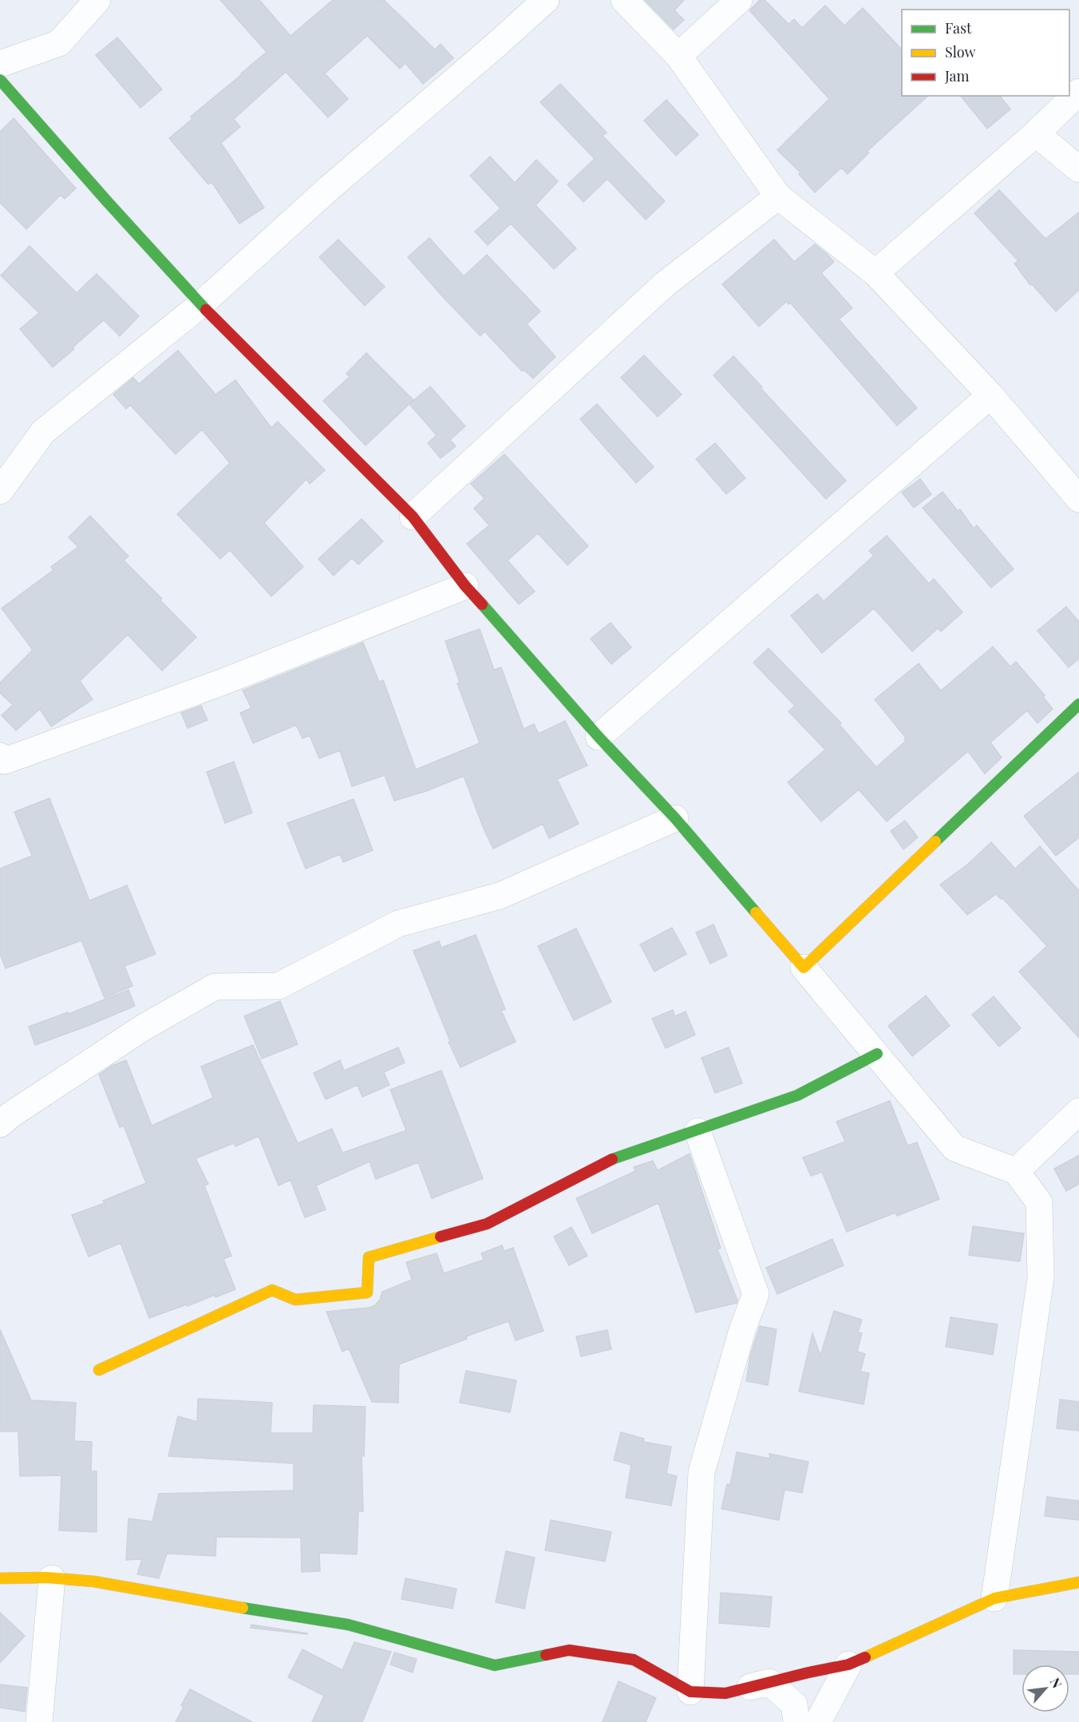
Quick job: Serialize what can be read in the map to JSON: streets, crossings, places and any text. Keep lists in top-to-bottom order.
{
  "legend": ["Fast", "Slow", "Jam"],
  "north": "top right"
}
